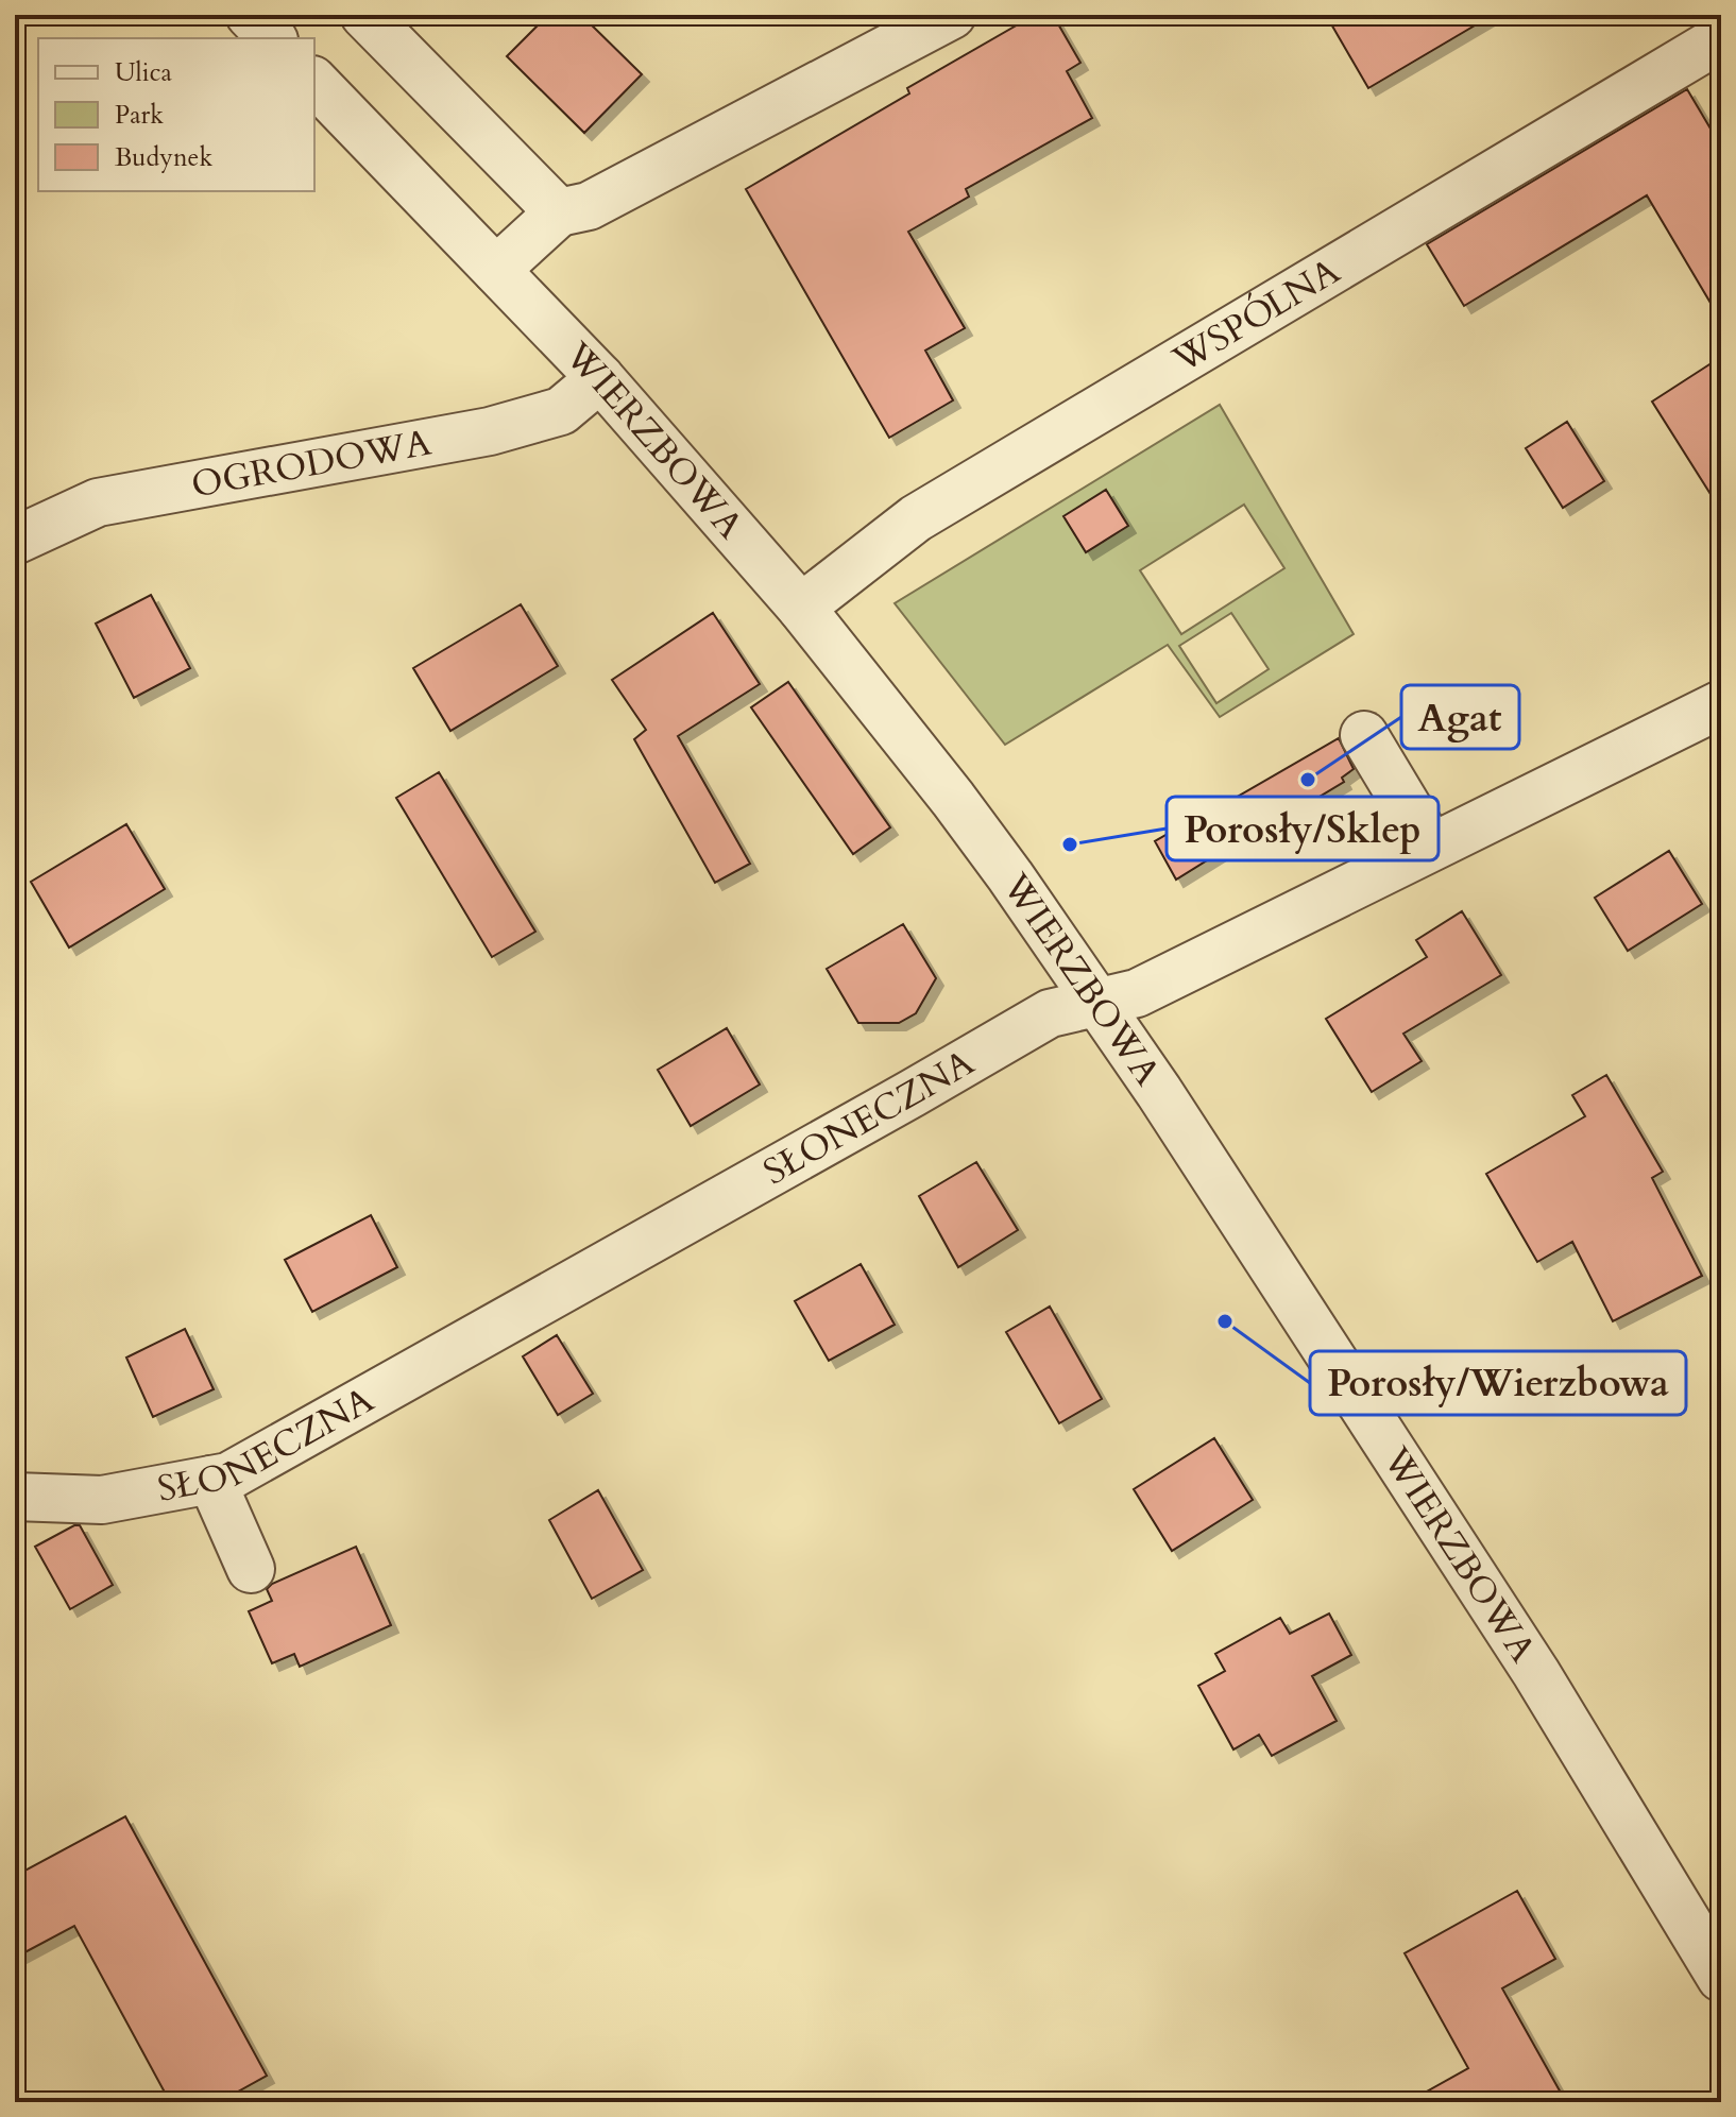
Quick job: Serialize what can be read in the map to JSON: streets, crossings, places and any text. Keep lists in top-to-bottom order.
{
  "streets": {
    "street": [
      "WSPÓLNA",
      "WIERZBOWA",
      "OGRODOWA",
      "SŁONECZNA"
    ]
  },
  "crossings": [
    ["WSPÓLNA", "WIERZBOWA"],
    ["WIERZBOWA", "OGRODOWA"],
    ["WIERZBOWA", "SŁONECZNA"]
  ],
  "places": ["Agat", "Porosły/Sklep", "Porosły/Wierzbowa"],
  "legend": ["Ulica", "Park", "Budynek"]
}
